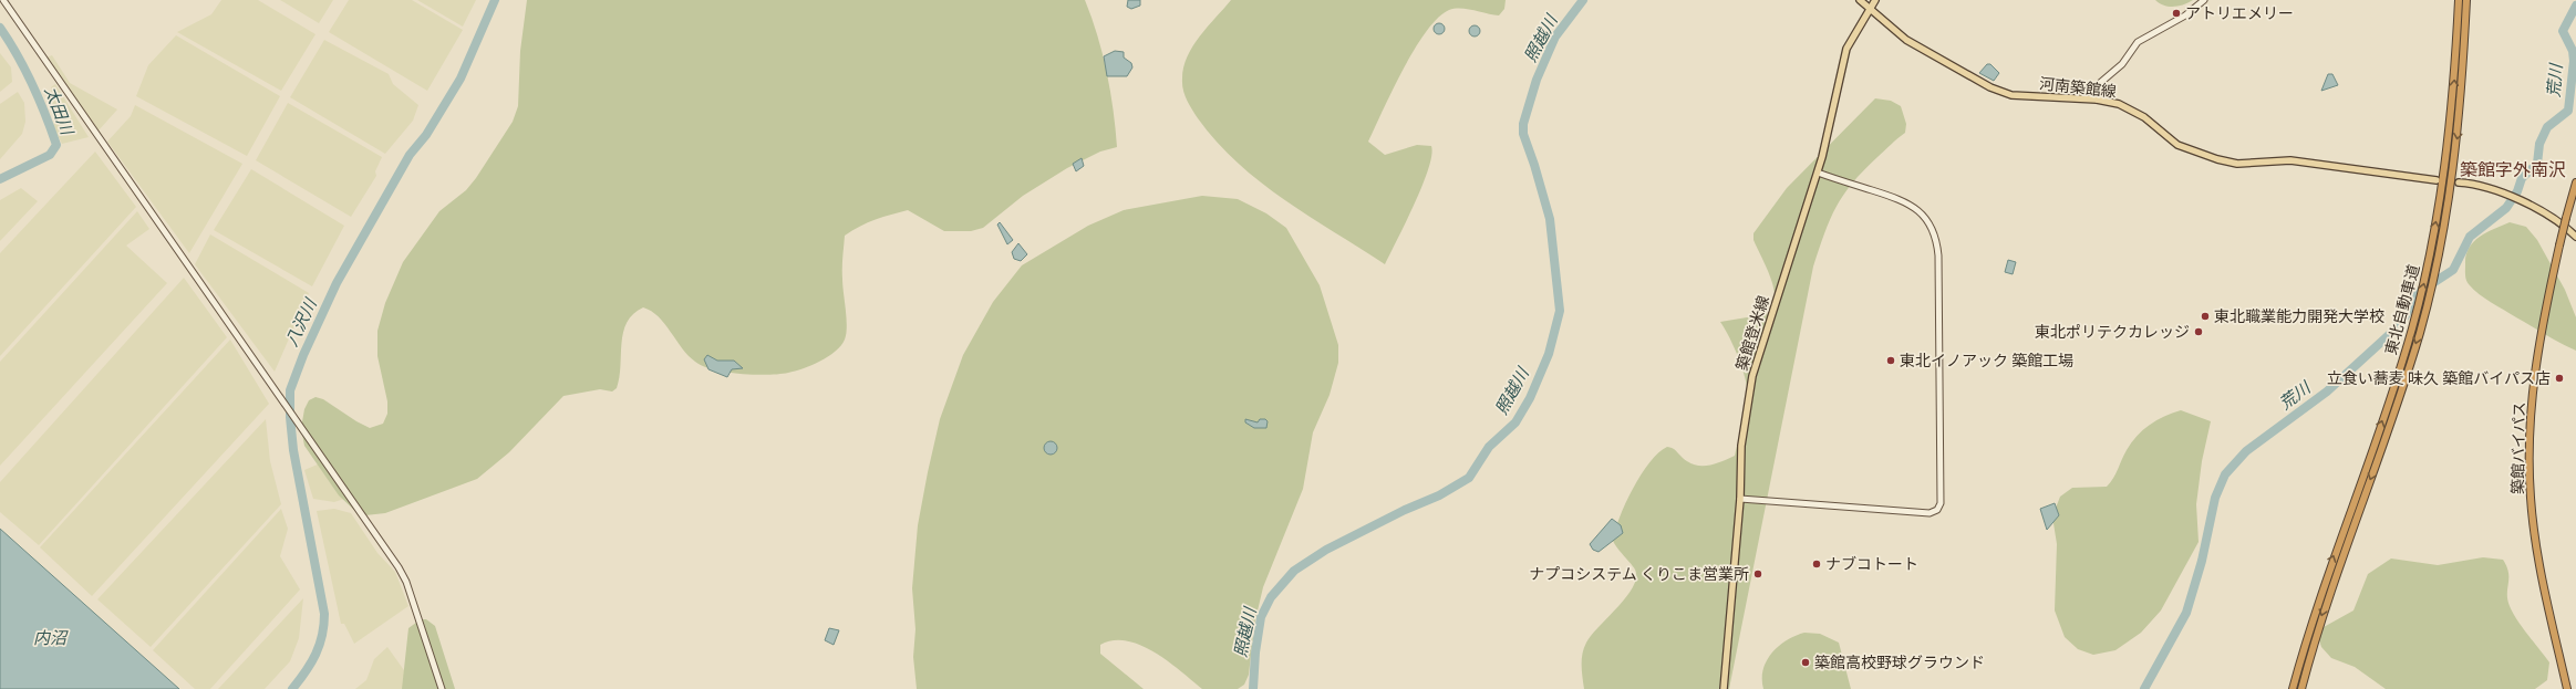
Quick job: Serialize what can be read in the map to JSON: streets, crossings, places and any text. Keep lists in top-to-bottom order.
{
  "streets": {
    "highway": ["東北自動車道", "築館バイパス"],
    "main road": ["河南築館線", "築館登米線"]
  },
  "crossings": [
    ["河南築館線", "築館登米線"]
  ],
  "districts": ["築館字外南沢"],
  "water": [
    "照越川",
    "荒川",
    "太田川",
    "八沢川",
    "内沼"
  ],
  "places": [
    "アトリエメリー",
    "東北職業能力開発大学校",
    "東北ポリテクカレッジ",
    "東北イノアック 築館工場",
    "立食い蕎麦 味久 築館バイパス店",
    "ナブコトート",
    "ナプコシステム くりこま営業所",
    "築館高校野球グラウンド"
  ]
}
